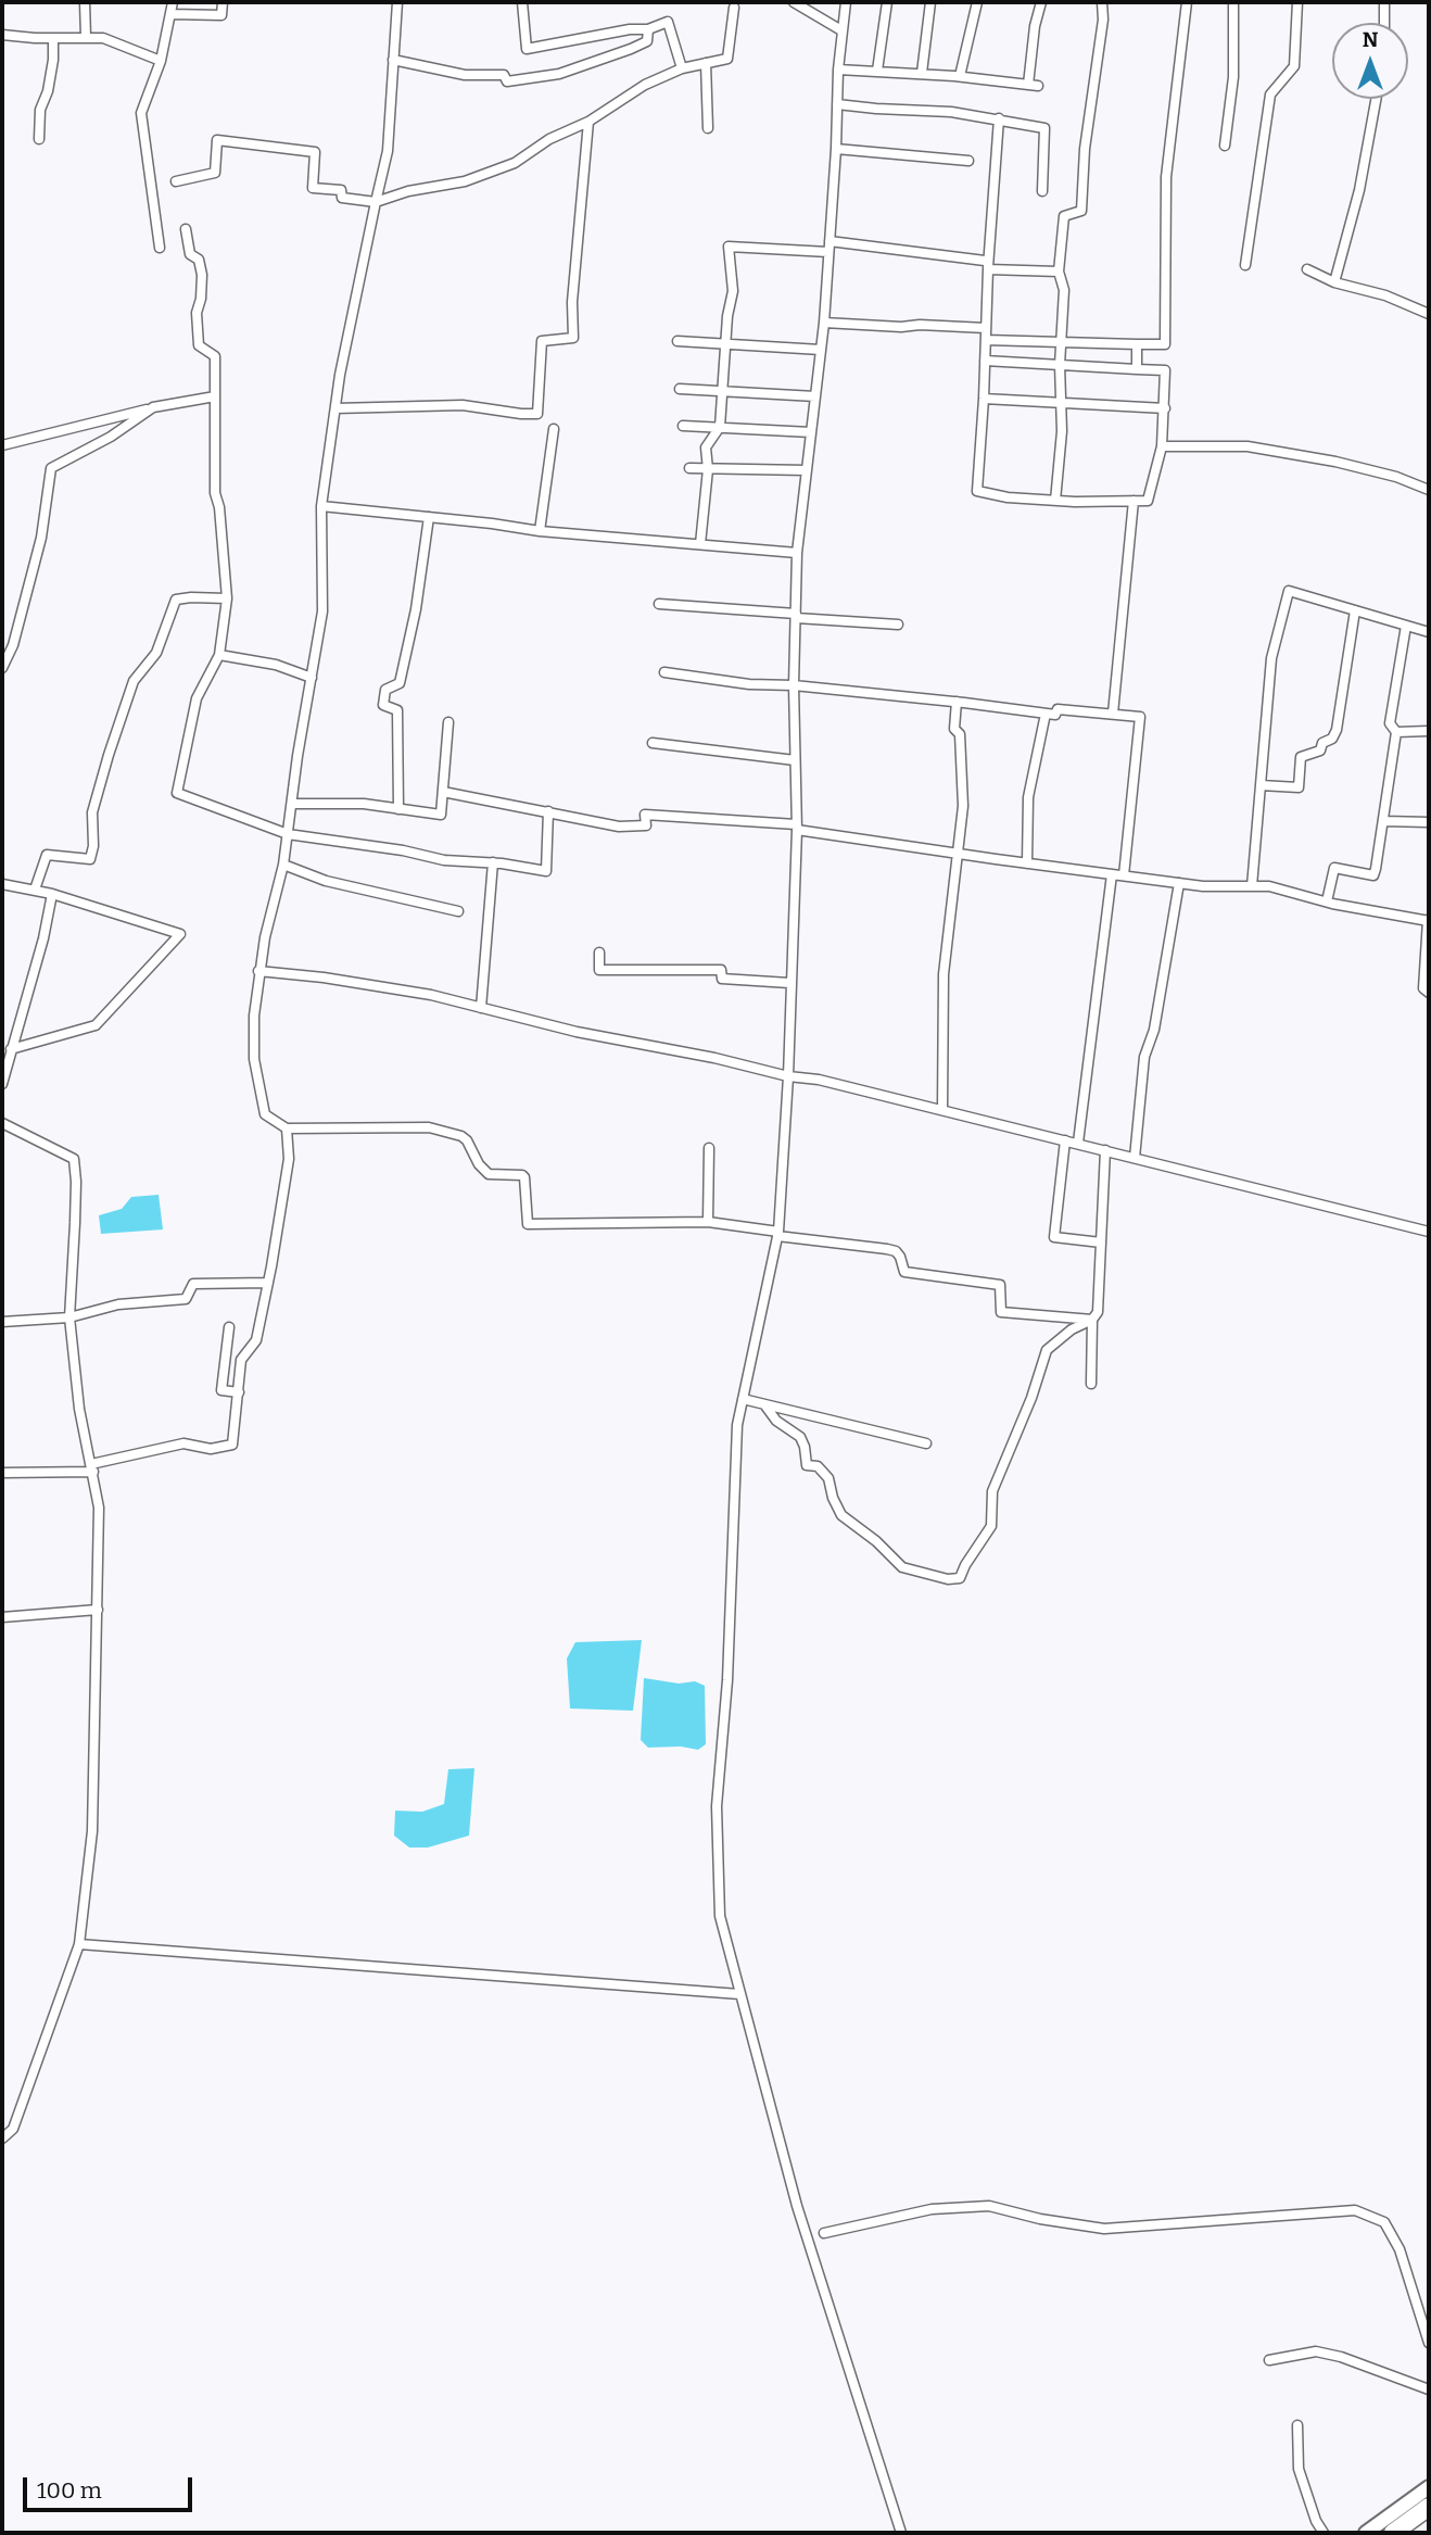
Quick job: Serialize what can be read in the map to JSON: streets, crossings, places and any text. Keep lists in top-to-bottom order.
{
  "scale_bar": "100 m",
  "north": "top"
}
